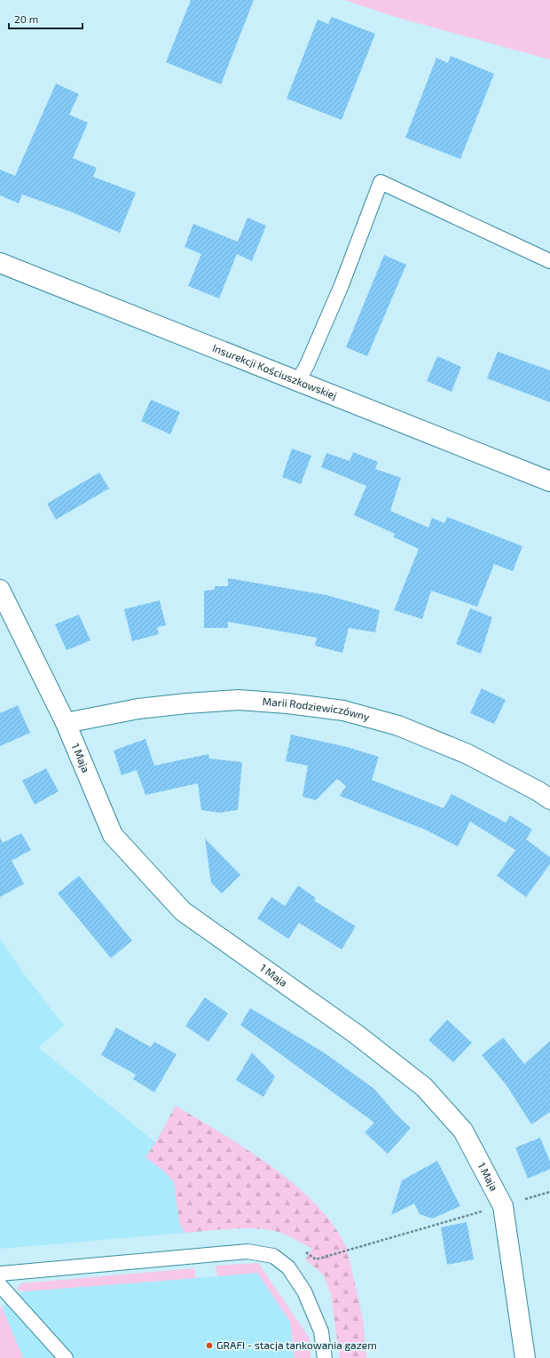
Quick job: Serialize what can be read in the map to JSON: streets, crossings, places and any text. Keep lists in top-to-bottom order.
{
  "streets": {
    "street": ["Insurekcji Kościuszkowskiej", "Marii Rodziewiczówny", "1 Maja"]
  },
  "crossings": [
    ["Marii Rodziewiczówny", "1 Maja"]
  ],
  "places": ["GRAFI - stacja tankowania gazem"],
  "scale_bar": "20 m"
}
